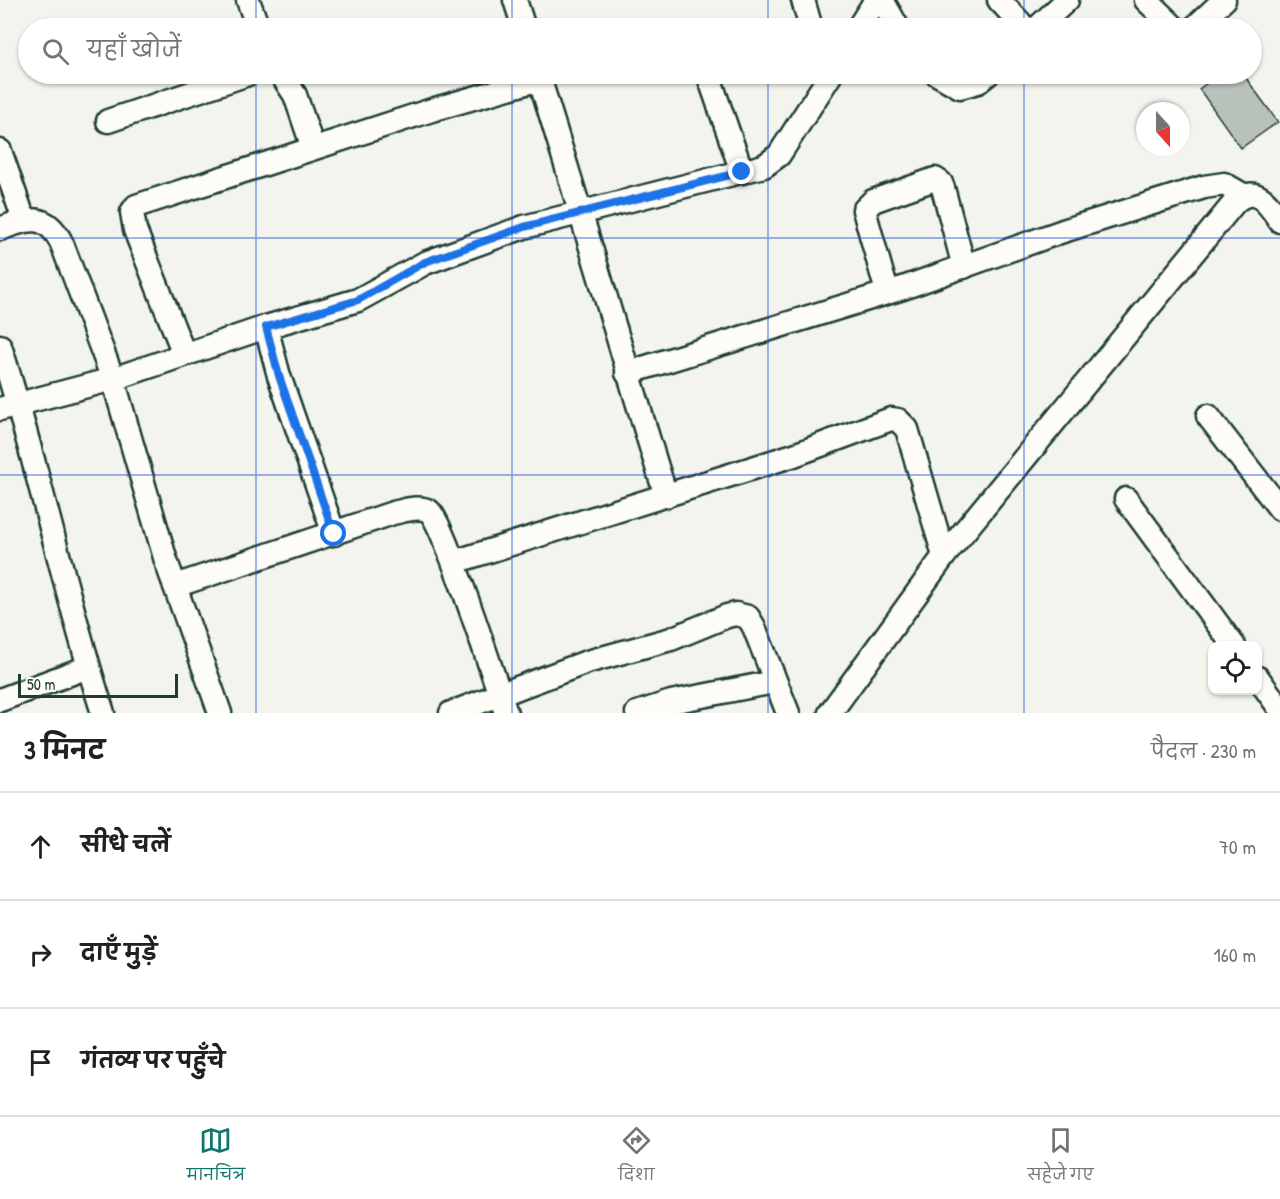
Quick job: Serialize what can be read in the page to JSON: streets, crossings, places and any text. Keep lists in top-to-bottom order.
{
  "scale_bar": "50 m",
  "north": "bottom",
  "page": {
    "search": "यहाँ खोजें",
    "scale": "50 m",
    "heading": ["3 मिनट", "पैदल · 230 m"],
    "list": [
      ["सीधे चलें", "70 m"],
      ["दाएँ मुड़ें", "160 m"],
      "गंतव्य पर पहुँचे"
    ],
    "nav": ["मानचित्र", "दिशा", "सहेजे गए"]
  }
}
